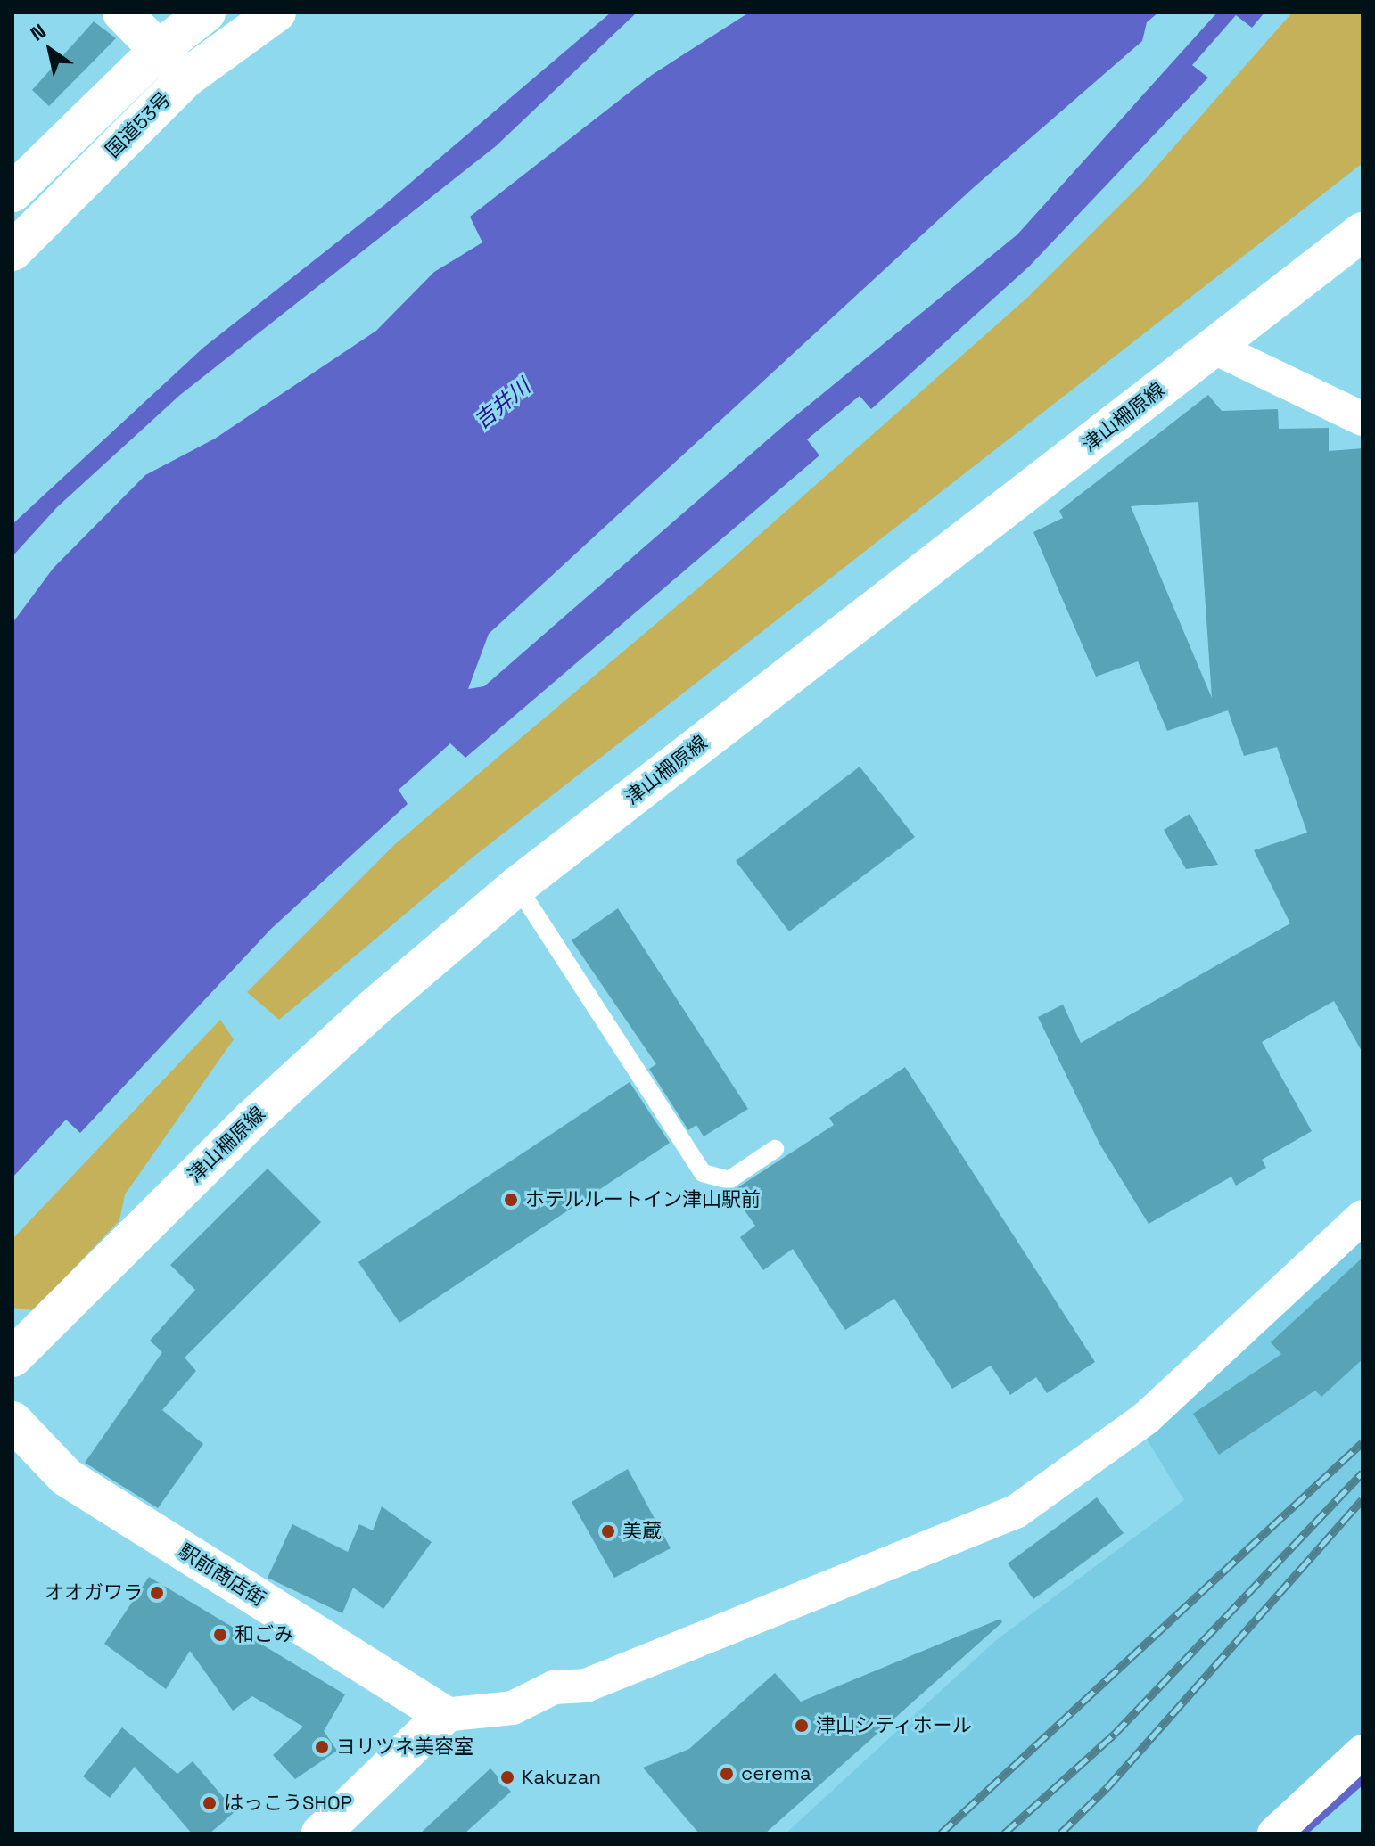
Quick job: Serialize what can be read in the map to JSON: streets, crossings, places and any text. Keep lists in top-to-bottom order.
{
  "streets": {
    "main road": ["国道53号", "津山柵原線", "駅前商店街"]
  },
  "water": ["吉井川"],
  "places": [
    "ホテルルートイン津山駅前",
    "美蔵",
    "オオガワラ",
    "和ごみ",
    "津山シティホール",
    "ヨリツネ美容室",
    "cerema",
    "Kakuzan",
    "はっこうSHOP"
  ],
  "north": "top left"
}
